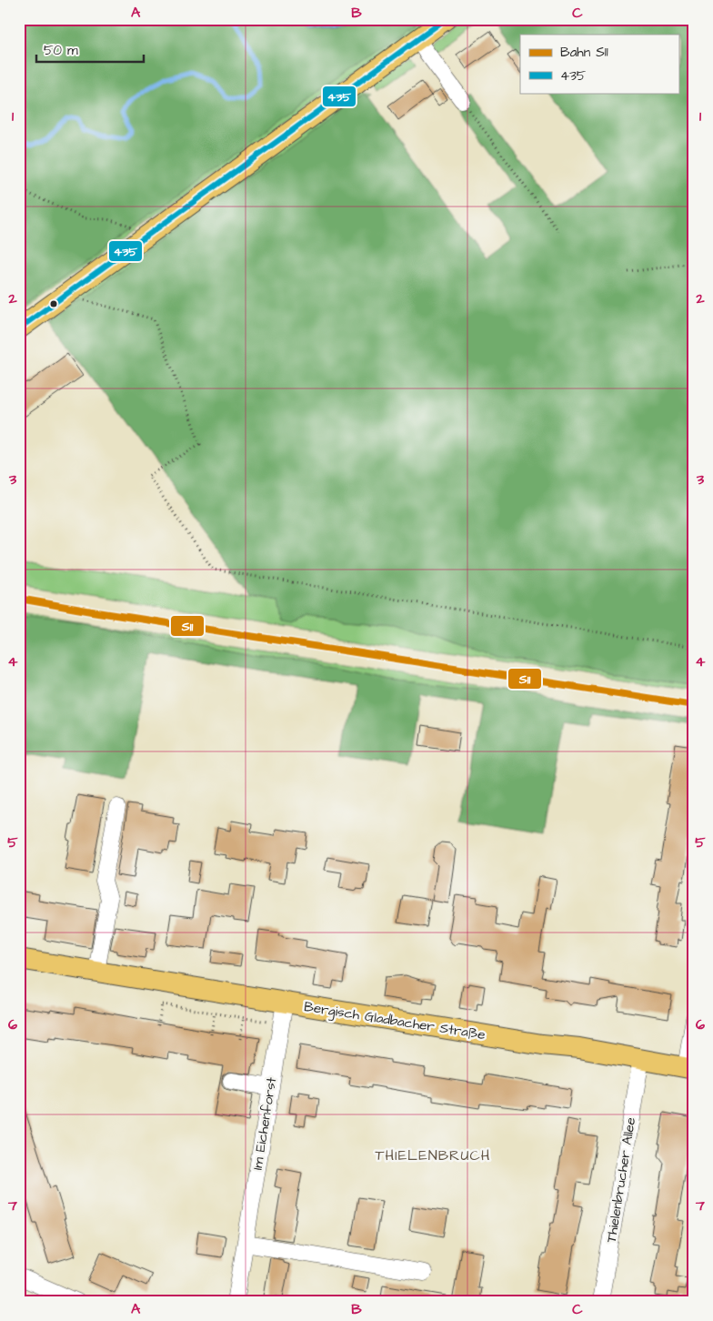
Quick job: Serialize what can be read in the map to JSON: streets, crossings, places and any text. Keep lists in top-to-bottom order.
{
  "streets": {
    "main road": ["Bergisch Gladbacher Straße"],
    "street": ["Im Eichenforst", "Thielenbrucher Allee"]
  },
  "crossings": [
    ["Bergisch Gladbacher Straße", "Im Eichenforst"],
    ["Bergisch Gladbacher Straße", "Thielenbrucher Allee"]
  ],
  "districts": ["THIELENBRUCH"],
  "lines": ["transit line 435", "rail line S11"],
  "legend": ["Bahn S11", "435"],
  "scale_bar": "50 m",
  "grid": {
    "columns": ["A", "B", "C"],
    "rows": [
      "1",
      "2",
      "3",
      "4",
      "5",
      "6",
      "7"
    ]
  }
}
